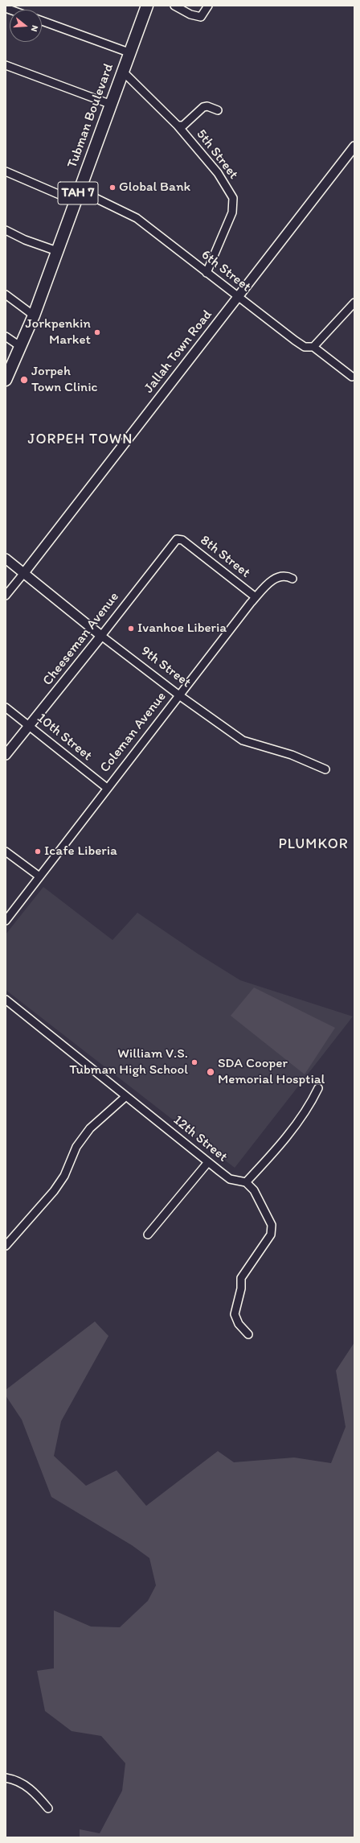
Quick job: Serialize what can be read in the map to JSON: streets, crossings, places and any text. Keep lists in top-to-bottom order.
{
  "streets": {
    "highway": ["Tubman Boulevard", "TAH 7"],
    "street": [
      "5th Street",
      "6th Street",
      "Jallah Town Road",
      "8th Street",
      "Cheeseman Avenue",
      "9th Street",
      "Coleman Avenue",
      "10th Street",
      "12th Street"
    ]
  },
  "crossings": [
    ["Tubman Boulevard", "5th Street"],
    ["Tubman Boulevard", "6th Street"],
    ["5th Street", "6th Street"],
    ["6th Street", "Jallah Town Road"],
    ["Jallah Town Road", "9th Street"],
    ["8th Street", "Cheeseman Avenue"],
    ["8th Street", "Coleman Avenue"],
    ["Cheeseman Avenue", "9th Street"],
    ["Cheeseman Avenue", "10th Street"],
    ["9th Street", "Coleman Avenue"],
    ["Coleman Avenue", "10th Street"]
  ],
  "districts": ["JORPEH TOWN", "PLUMKOR"],
  "places": [
    "Global Bank",
    "Jorkpenkin Market",
    "Jorpeh Town Clinic",
    "Ivanhoe Liberia",
    "Icafe Liberia",
    "William V.S. Tubman High School",
    "SDA Cooper Memorial Hosptial"
  ],
  "north": "right"
}
